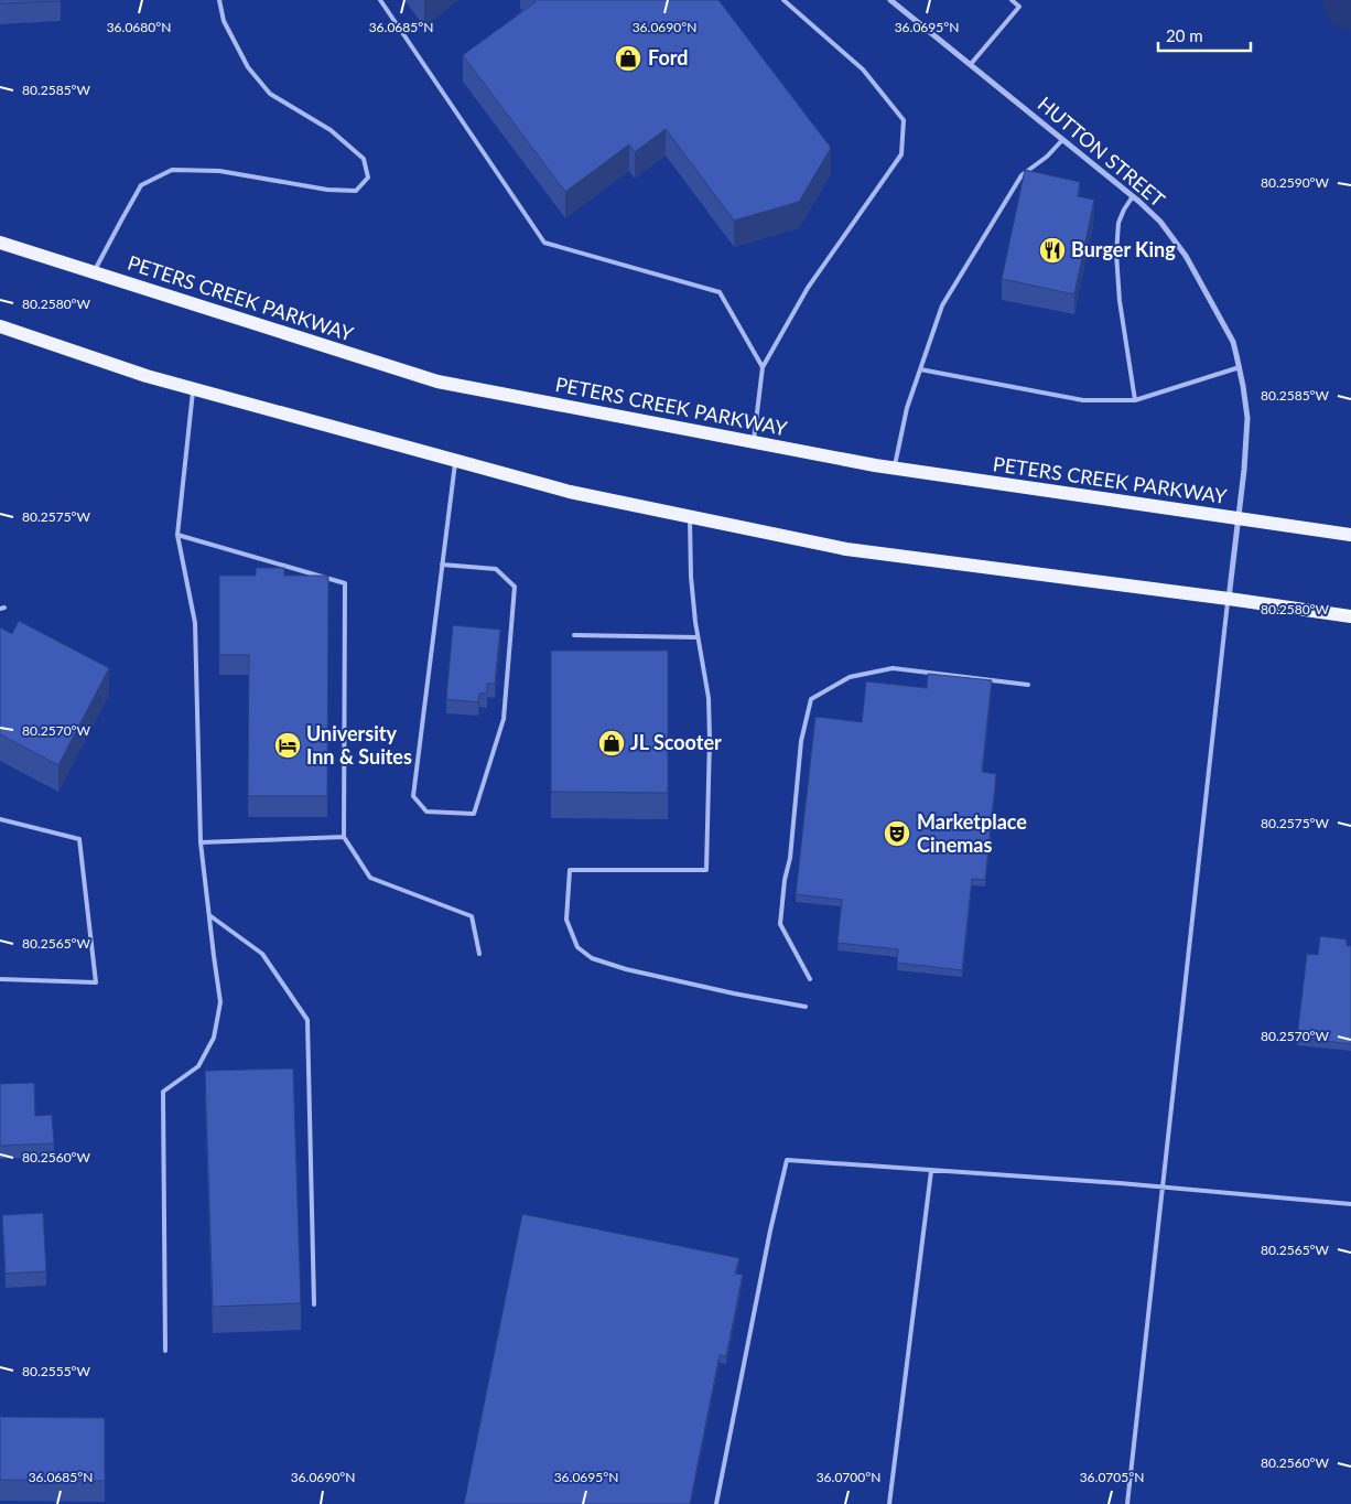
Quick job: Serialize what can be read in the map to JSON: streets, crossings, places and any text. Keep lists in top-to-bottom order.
{
  "streets": {
    "main road": ["PETERS CREEK PARKWAY"],
    "street": ["HUTTON STREET"]
  },
  "crossings": [
    ["HUTTON STREET", "PETERS CREEK PARKWAY"]
  ],
  "places": {
    "shop": ["Ford", "JL Scooter"],
    "restaurant": ["Burger King"],
    "hotel": ["University Inn & Suites"],
    "theatre": ["Marketplace Cinemas"]
  },
  "scale_bar": "20 m",
  "coordinates": [
    "36.0680°N",
    "36.0685°N",
    "36.0690°N",
    "36.0695°N",
    "80.2585°W",
    "80.2590°W",
    "80.2580°W",
    "80.2575°W",
    "80.2570°W",
    "80.2565°W",
    "80.2560°W",
    "80.2555°W",
    "36.0700°N",
    "36.0705°N"
  ]
}
